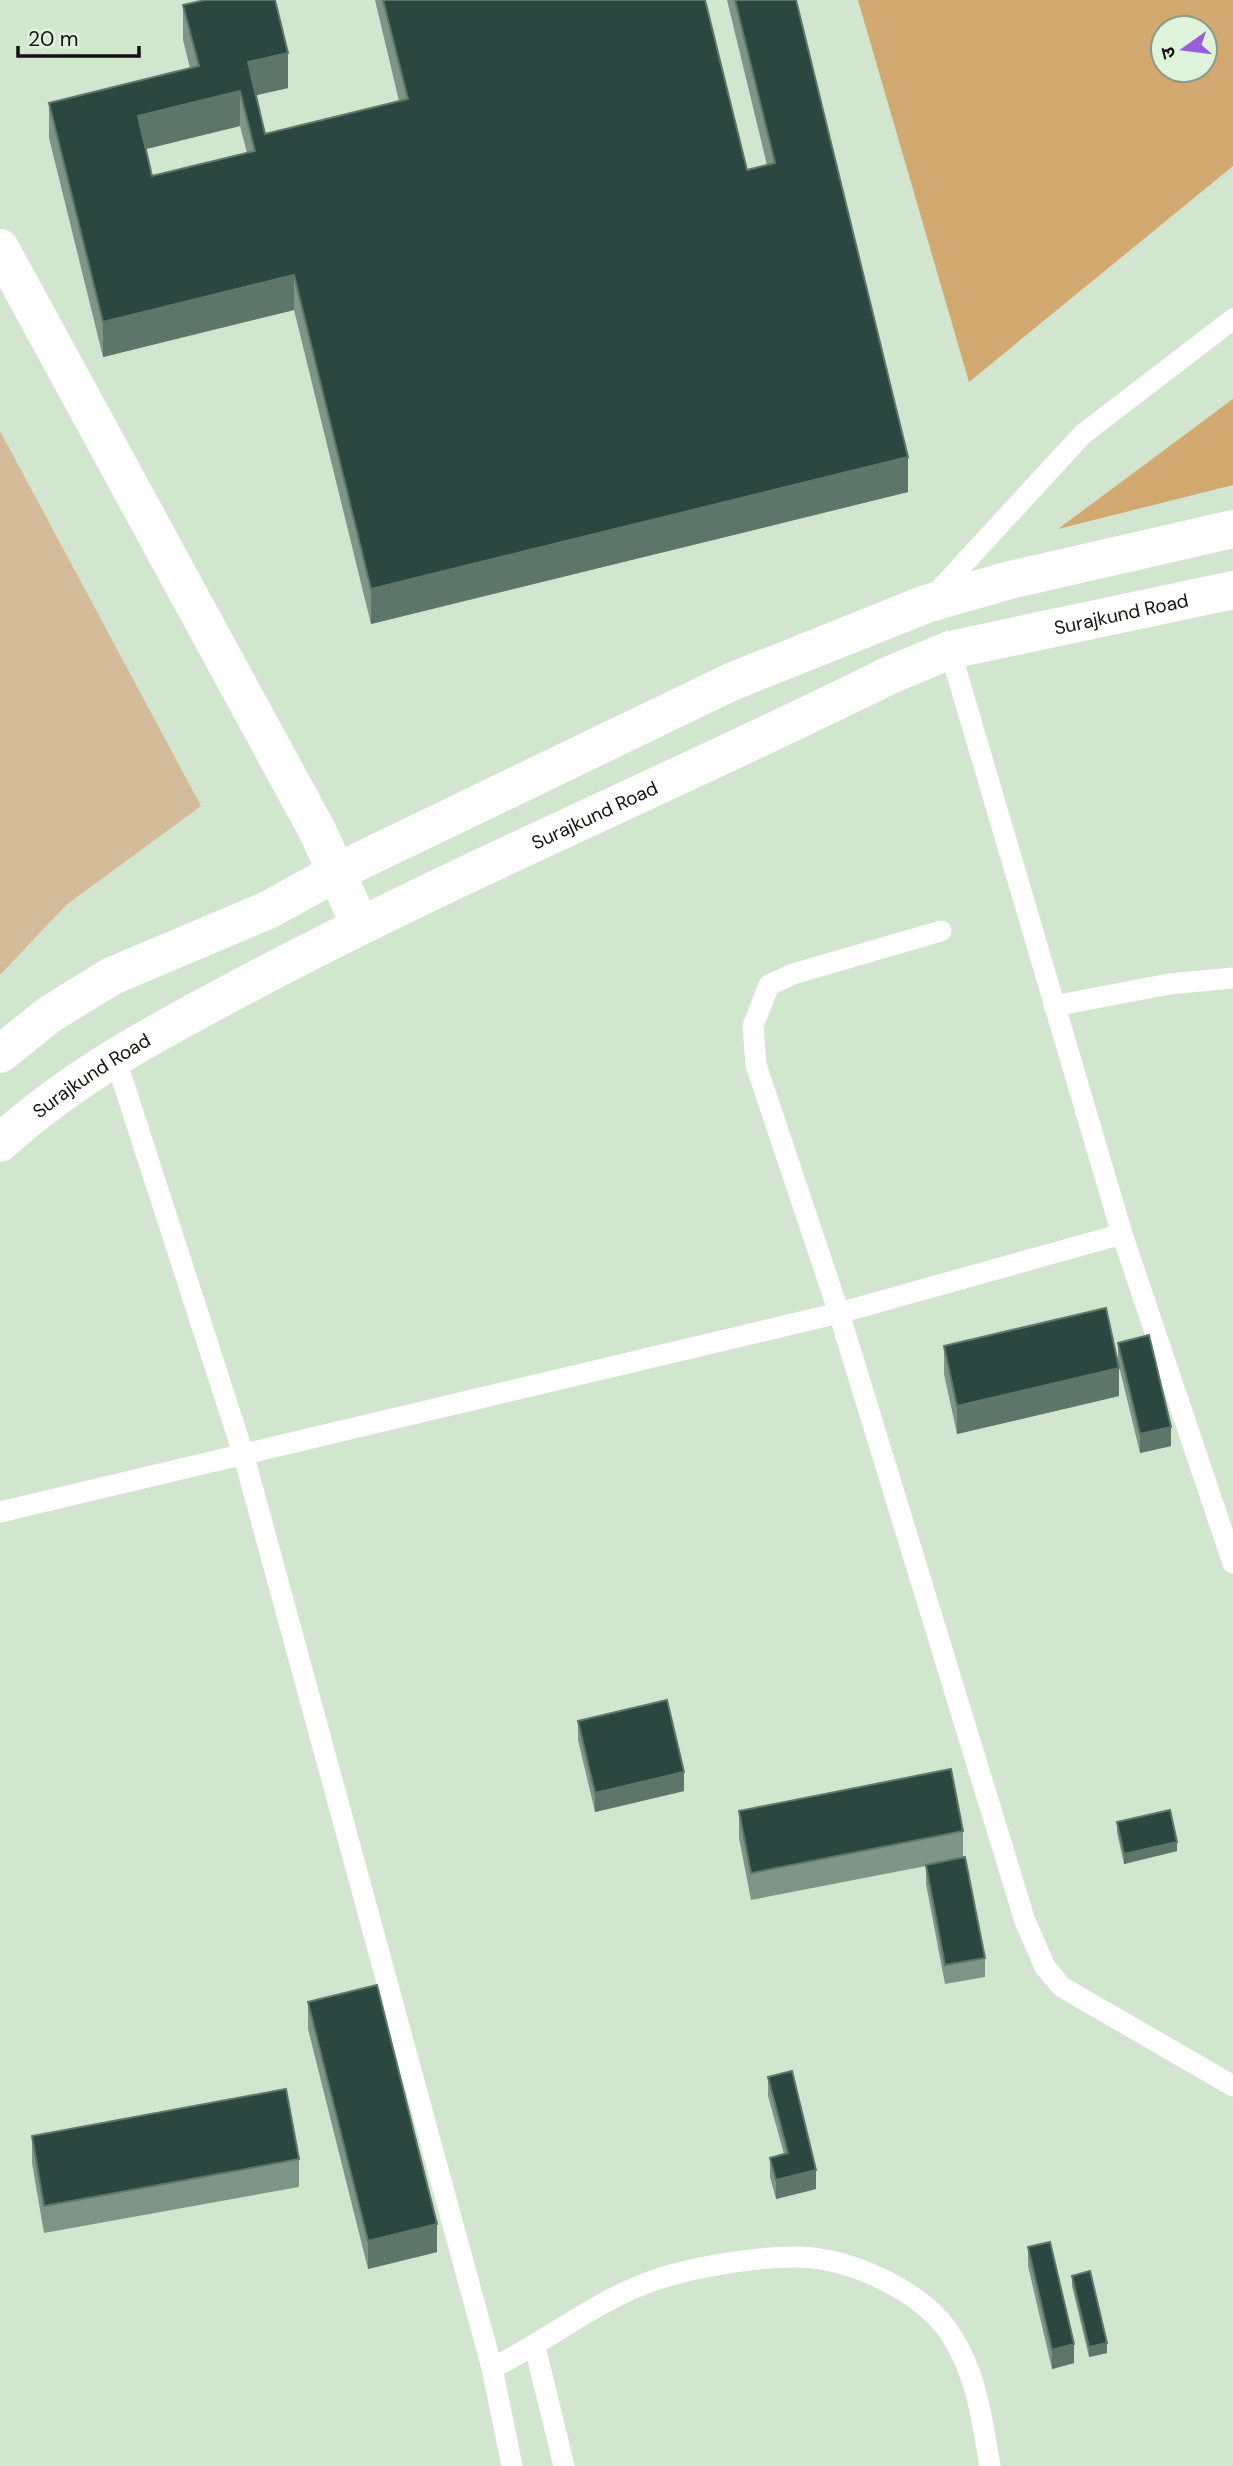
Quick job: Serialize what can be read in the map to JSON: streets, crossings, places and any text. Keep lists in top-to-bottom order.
{
  "streets": {
    "main road": ["Surajkund Road"]
  },
  "scale_bar": "20 m",
  "north": "left"
}
